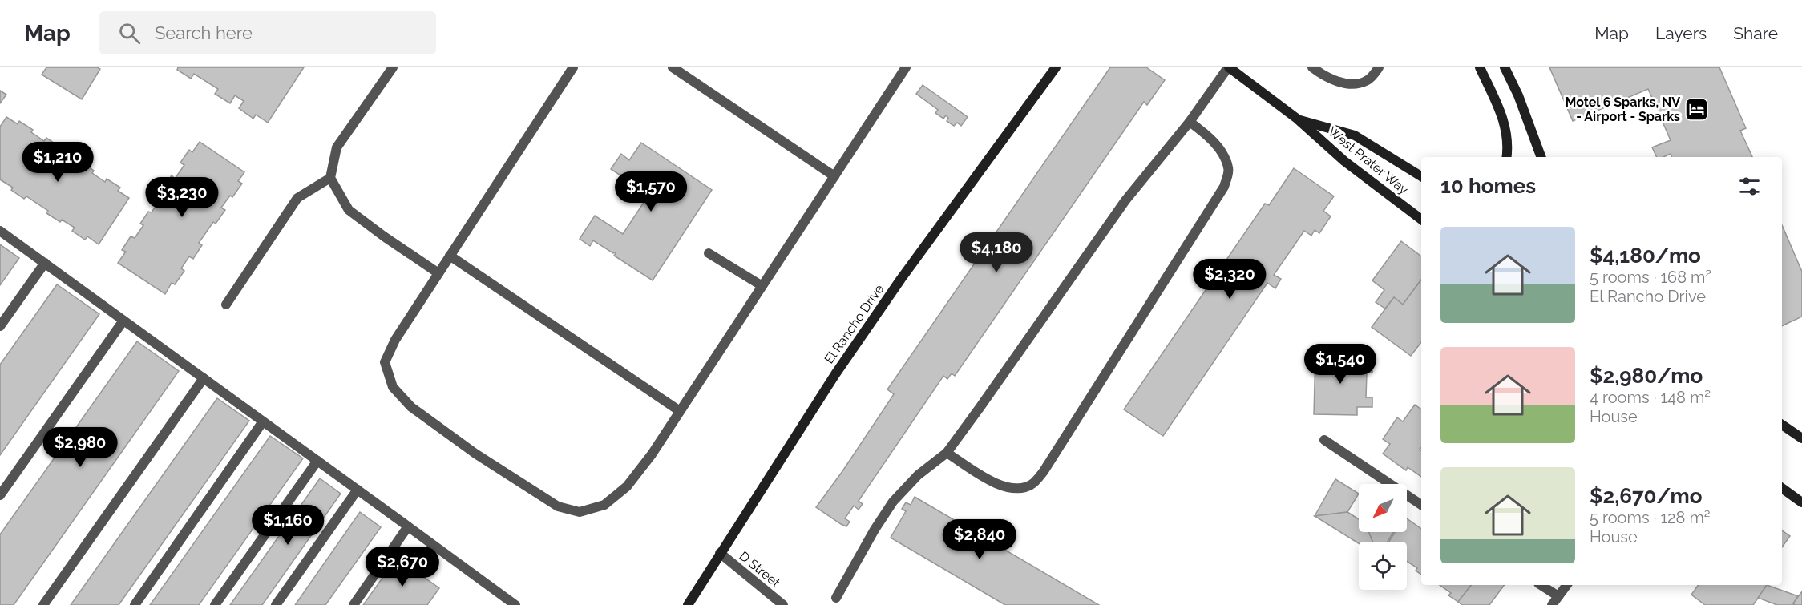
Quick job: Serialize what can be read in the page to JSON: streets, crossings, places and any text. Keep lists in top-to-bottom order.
{
  "streets": {
    "main road": ["West Prater Way", "El Rancho Drive"],
    "street": ["D Street"]
  },
  "crossings": [
    ["El Rancho Drive", "D Street"]
  ],
  "places": {
    "hotel": ["Motel 6 Sparks, NV - Airport - Sparks"]
  },
  "north": "bottom left",
  "page": {
    "header": "Map",
    "search": "Search here",
    "nav": ["Map", "Layers", "Share"],
    "price": [
      "$1,210",
      "$1,570",
      "$3,230",
      "$4,180",
      "$2,320",
      "$1,540",
      "$2,980",
      "$1,160",
      "$2,840",
      "$2,670"
    ],
    "heading": "10 homes",
    "list": [
      {
        "name": "$4,180/mo",
        "note": "5 rooms · 168 m² · El Rancho Drive"
      },
      {
        "name": "$2,980/mo",
        "note": "4 rooms · 148 m² · House"
      },
      {
        "name": "$2,670/mo",
        "note": "5 rooms · 128 m² · House"
      }
    ]
  }
}
